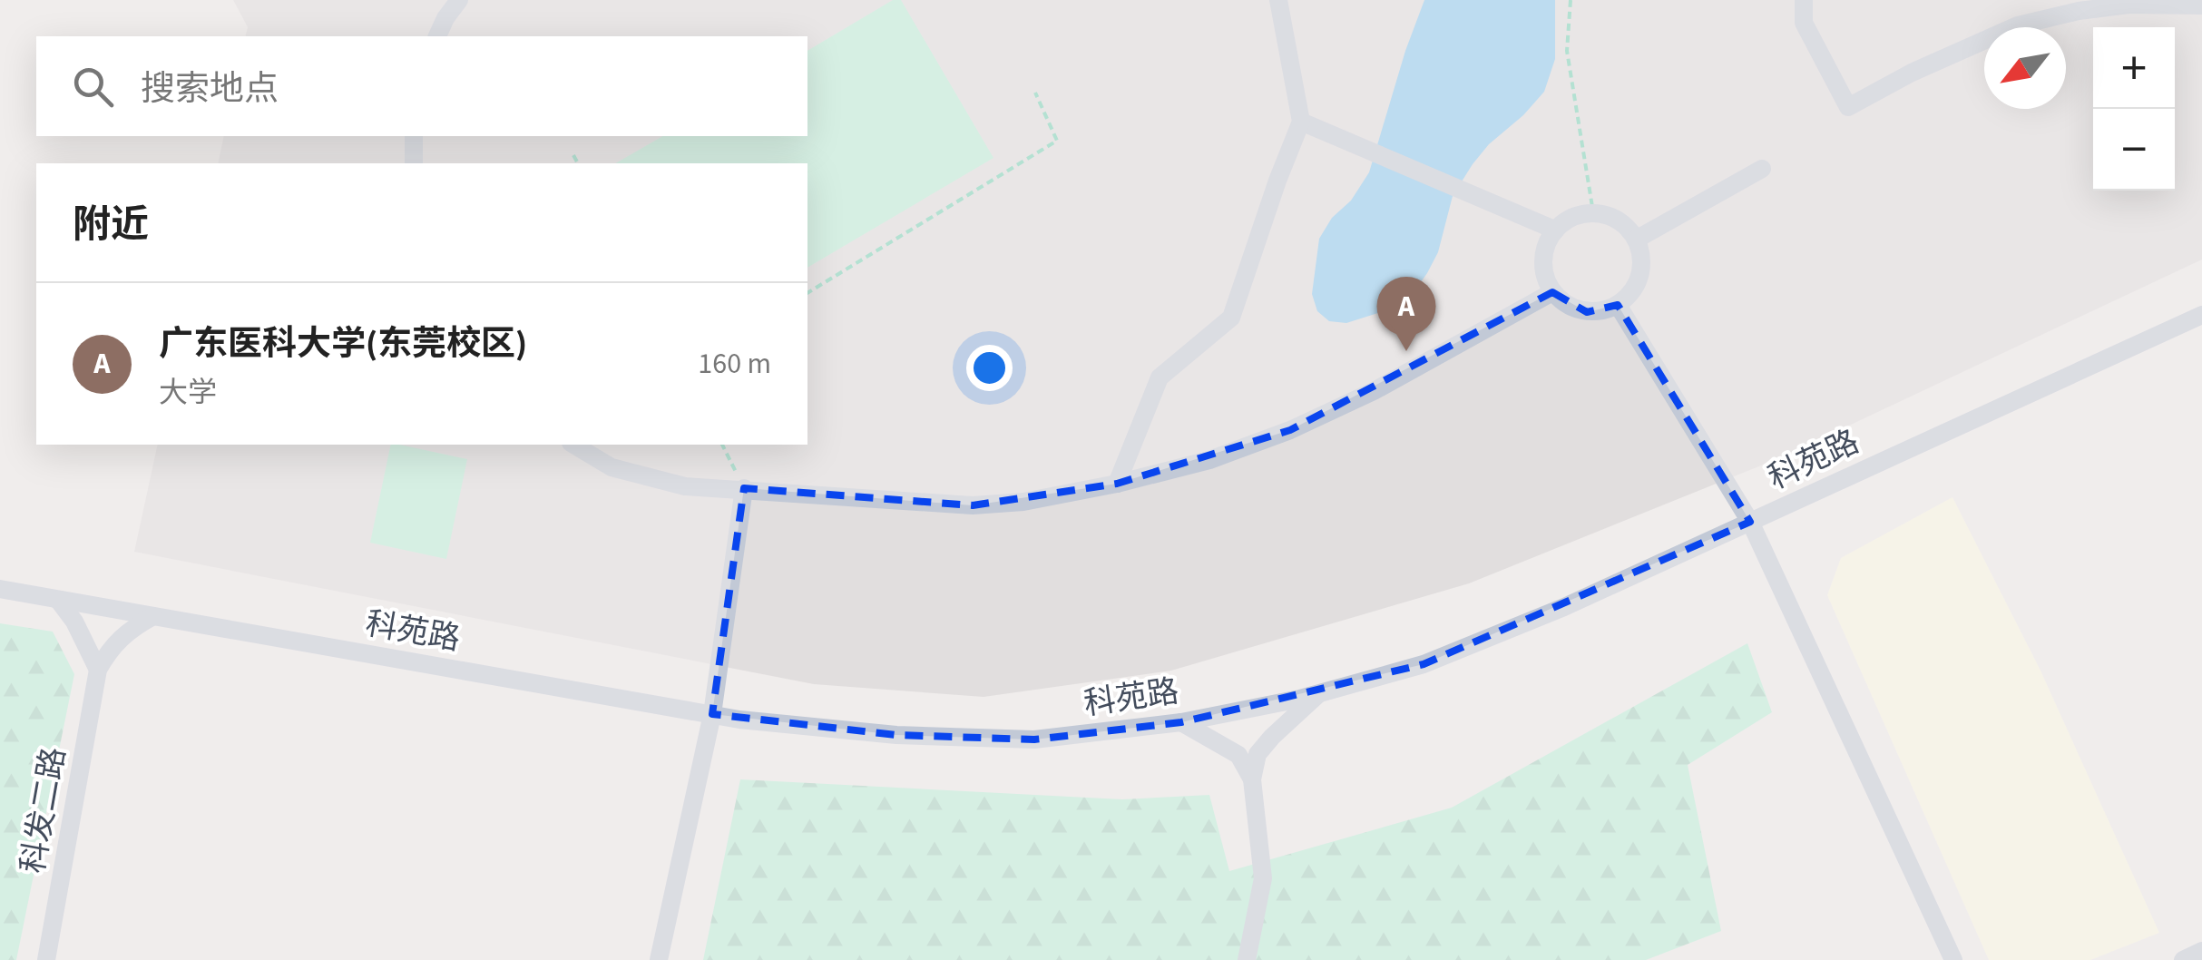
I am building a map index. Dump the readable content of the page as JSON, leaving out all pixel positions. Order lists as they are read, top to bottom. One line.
{"streets":{"street":["科苑路","科发二路"]},"north":"bottom left","page":{"map_buttons":["+","−"],"search":"搜索地点","heading":"附近","pins":"A","list":[{"mark":"A","name":"广东医科大学(东莞校区)","note":"大学","value":"160 m"}]}}
